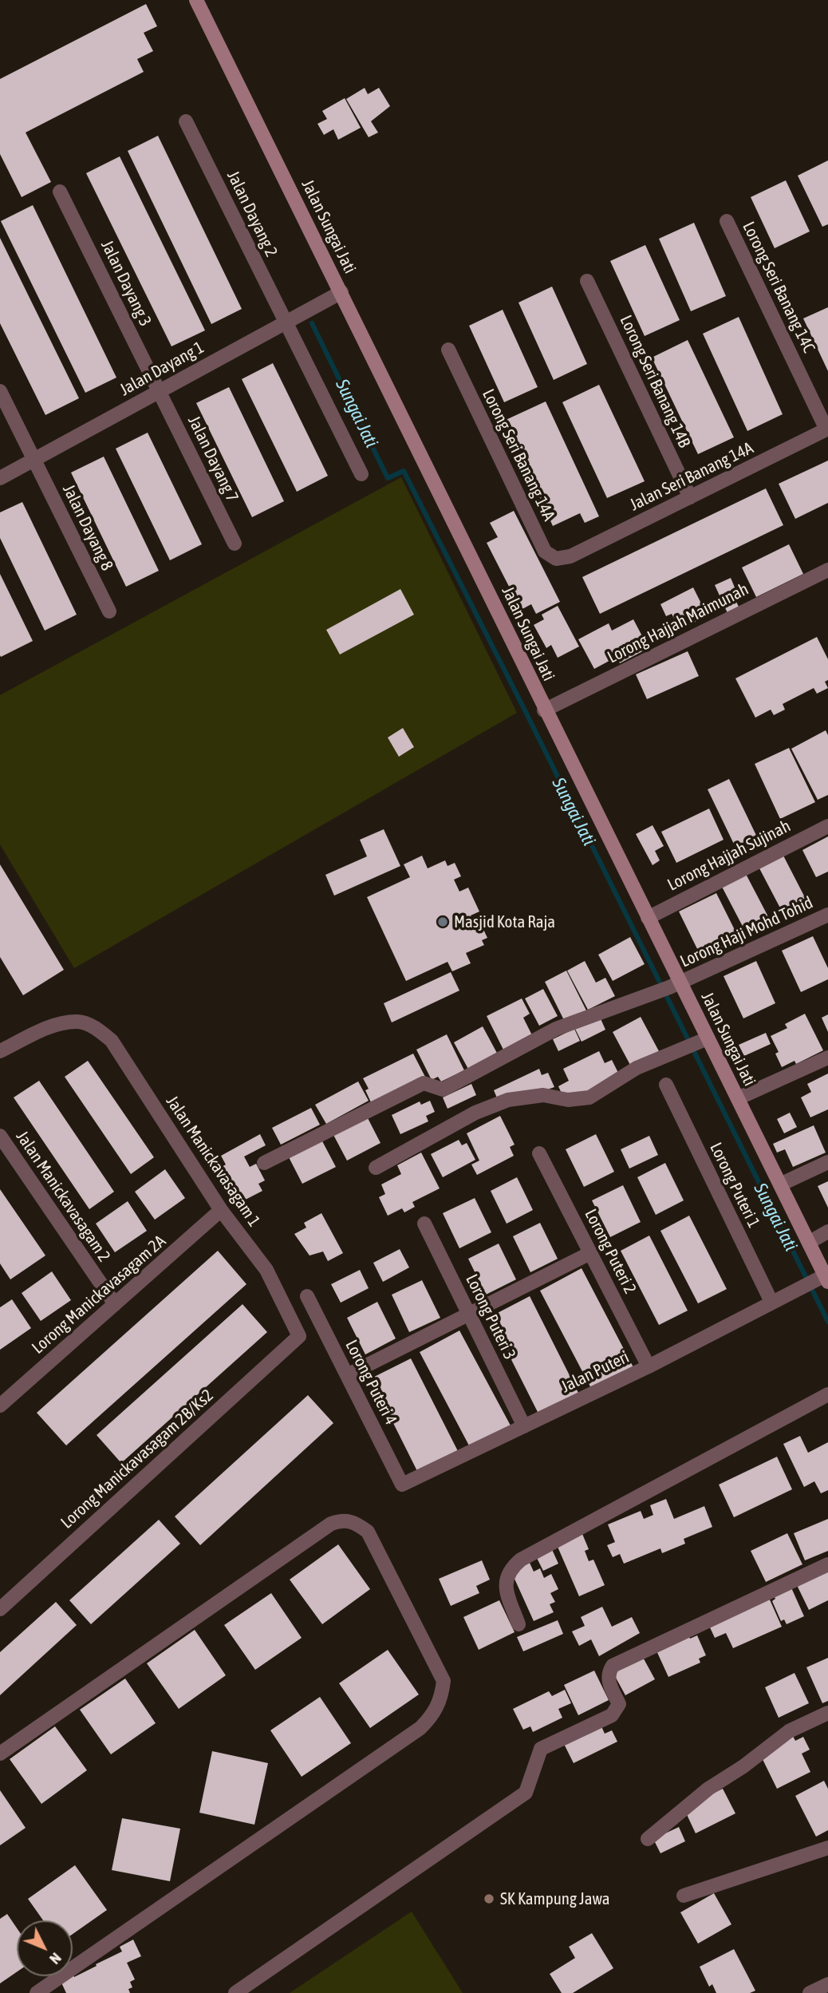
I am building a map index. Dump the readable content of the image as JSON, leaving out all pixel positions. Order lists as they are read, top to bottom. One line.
{"streets":{"main road":["Jalan Sungai Jati"],"street":["Jalan Dayang 2","Jalan Dayang 3","Lorong Seri Banang 14C","Jalan Dayang 1","Lorong Seri Banang 14B","Lorong Seri Banang 14A","Jalan Dayang 7","Jalan Seri Banang 14A","Jalan Dayang 8","Lorong Hajjah Maimunah","Lorong Hajjah Sujinah","Lorong Haji Mohd Tohid","Jalan Manickavasagam 1","Lorong Puteri 1","Jalan Manickavasagam 2","Lorong Puteri 2","Lorong Manickavasagam 2A","Lorong Puteri 3","Jalan Puteri","Lorong Puteri 4","Lorong Manickavasagam 2B/Ks2"]},"crossings":[["Jalan Dayang 2","Jalan Dayang 1"],["Jalan Sungai Jati","Jalan Dayang 1"],["Jalan Sungai Jati","Lorong Hajjah Maimunah"],["Jalan Sungai Jati","Lorong Hajjah Sujinah"],["Jalan Sungai Jati","Lorong Haji Mohd Tohid"],["Jalan Sungai Jati","Jalan Puteri"],["Jalan Dayang 3","Jalan Dayang 1"],["Jalan Dayang 3","Jalan Dayang 7"],["Lorong Seri Banang 14C","Jalan Seri Banang 14A"],["Jalan Dayang 1","Jalan Dayang 7"],["Jalan Dayang 1","Jalan Dayang 8"],["Lorong Seri Banang 14B","Jalan Seri Banang 14A"],["Lorong Seri Banang 14A","Jalan Seri Banang 14A"],["Jalan Manickavasagam 1","Lorong Manickavasagam 2A"],["Jalan Manickavasagam 1","Lorong Manickavasagam 2B/Ks2"],["Lorong Puteri 1","Jalan Puteri"],["Jalan Manickavasagam 2","Lorong Manickavasagam 2A"],["Lorong Puteri 2","Jalan Puteri"],["Lorong Puteri 3","Jalan Puteri"],["Jalan Puteri","Lorong Puteri 4"]],"water":["Sungai Jati"],"places":["Masjid Kota Raja","SK Kampung Jawa"],"north":"bottom right"}
